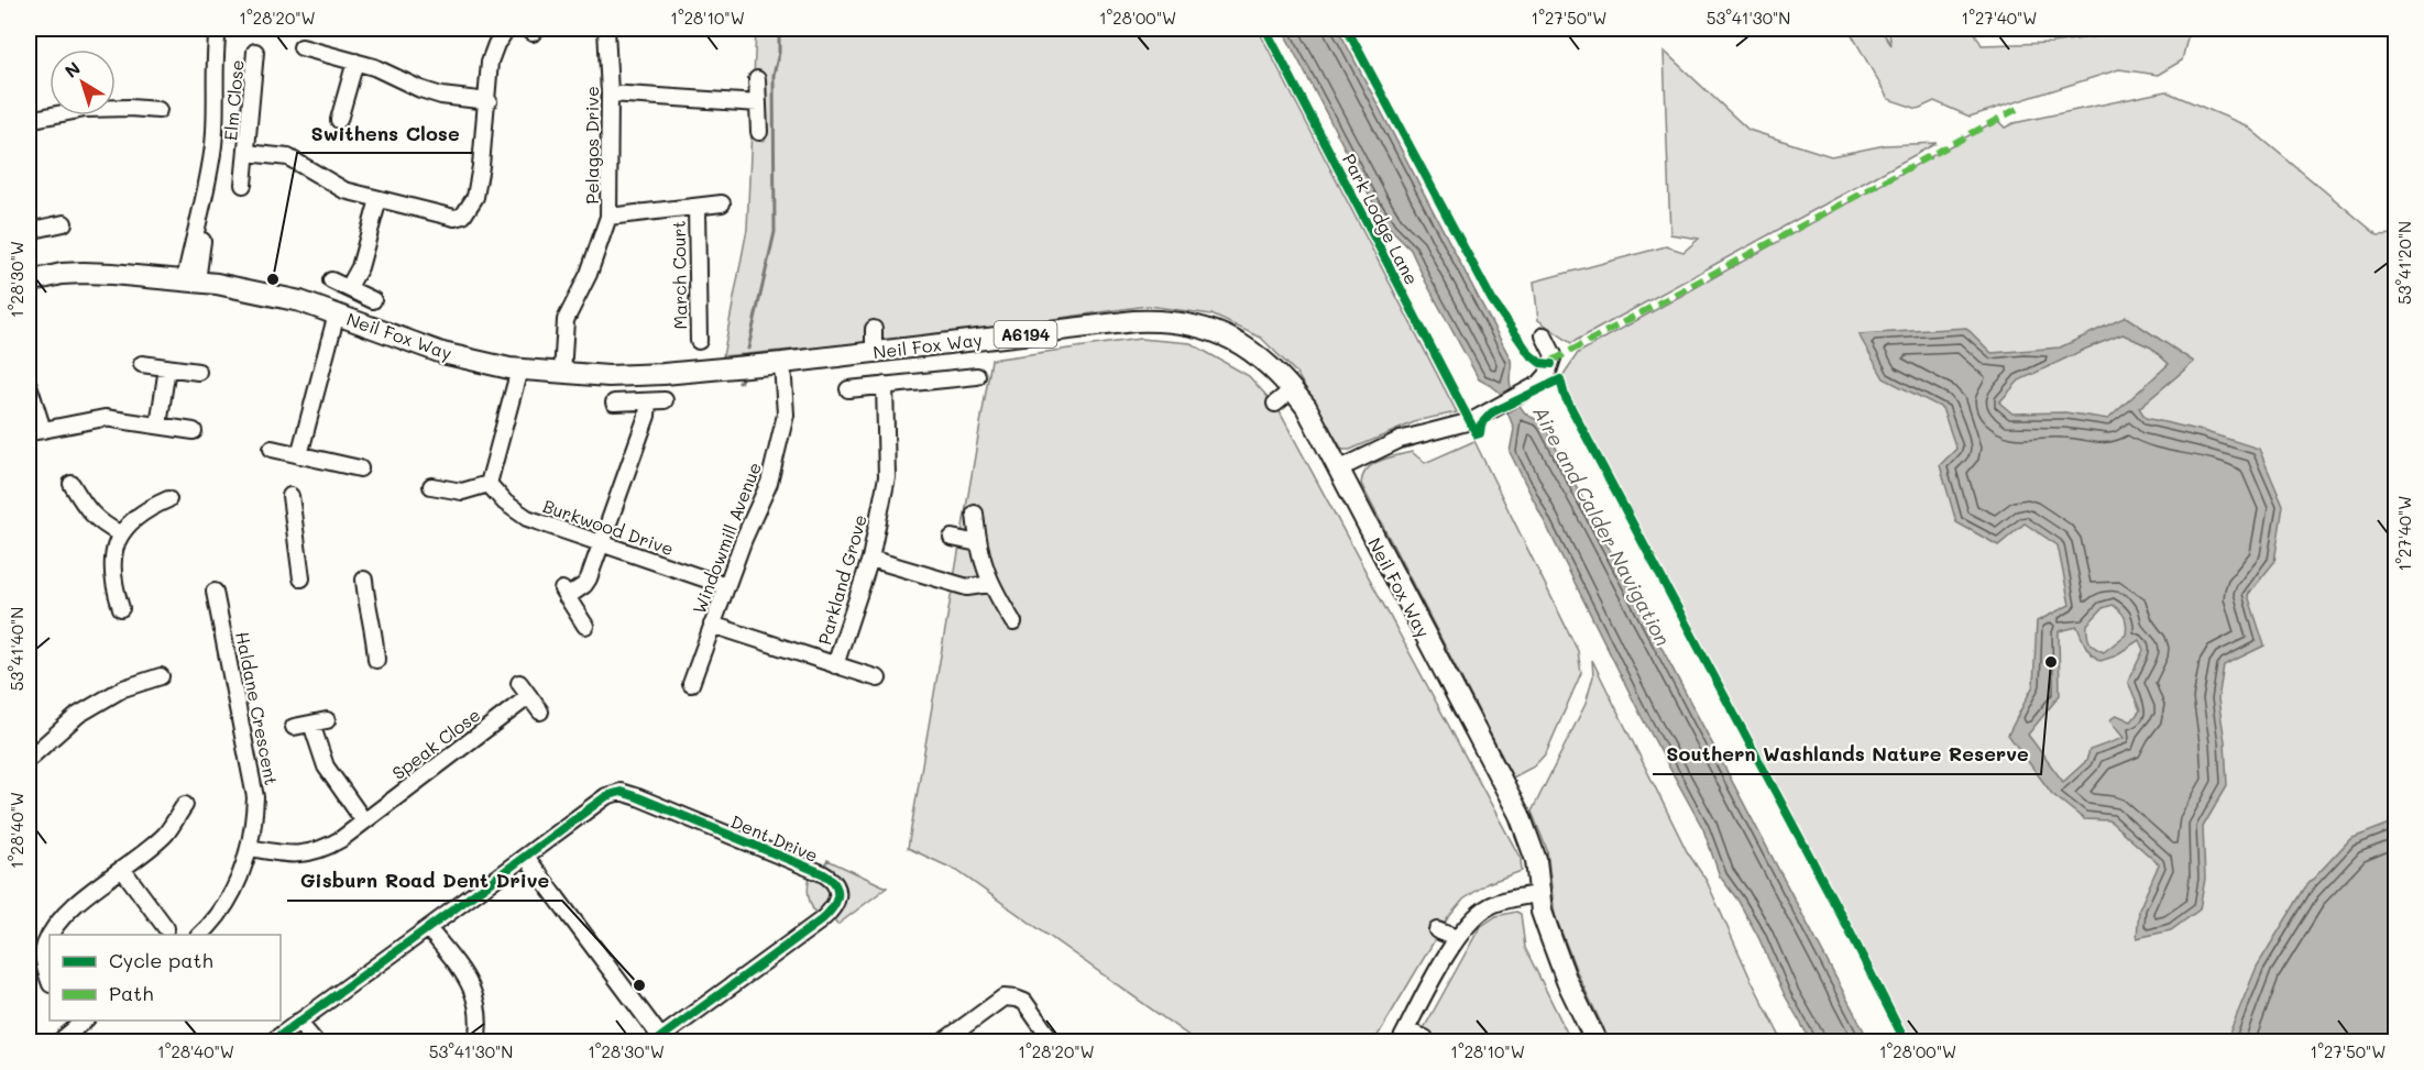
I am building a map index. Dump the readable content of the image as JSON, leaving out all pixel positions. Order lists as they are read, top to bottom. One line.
{"streets":{"main road":["A6194","Neil Fox Way"],"street":["Elm Close","Pelagos Drive","March Court","Burkwood Drive","Windowmill Avenue","Parkland Grove","Haldane Crescent","Speak Close","Dent Drive"],"cycle path":["Park Lodge Lane"]},"crossings":[["Pelagos Drive","March Court"],["Pelagos Drive","Neil Fox Way"],["Neil Fox Way","Windowmill Avenue"],["Burkwood Drive","Windowmill Avenue"],["Haldane Crescent","Speak Close"]],"water":["Aire and Calder Navigation"],"places":["Swithens Close","Southern Washlands Nature Reserve","Gisburn Road Dent Drive"],"legend":["Cycle path","Path"],"north":"top left","coordinates":["1°28'20\"W","1°28'10\"W","1°28'00\"W","1°27'50\"W","53°41'30\"N","1°27'40\"W","53°41'20\"N","1°28'30\"W","53°41'40\"N","1°28'40\"W"]}
